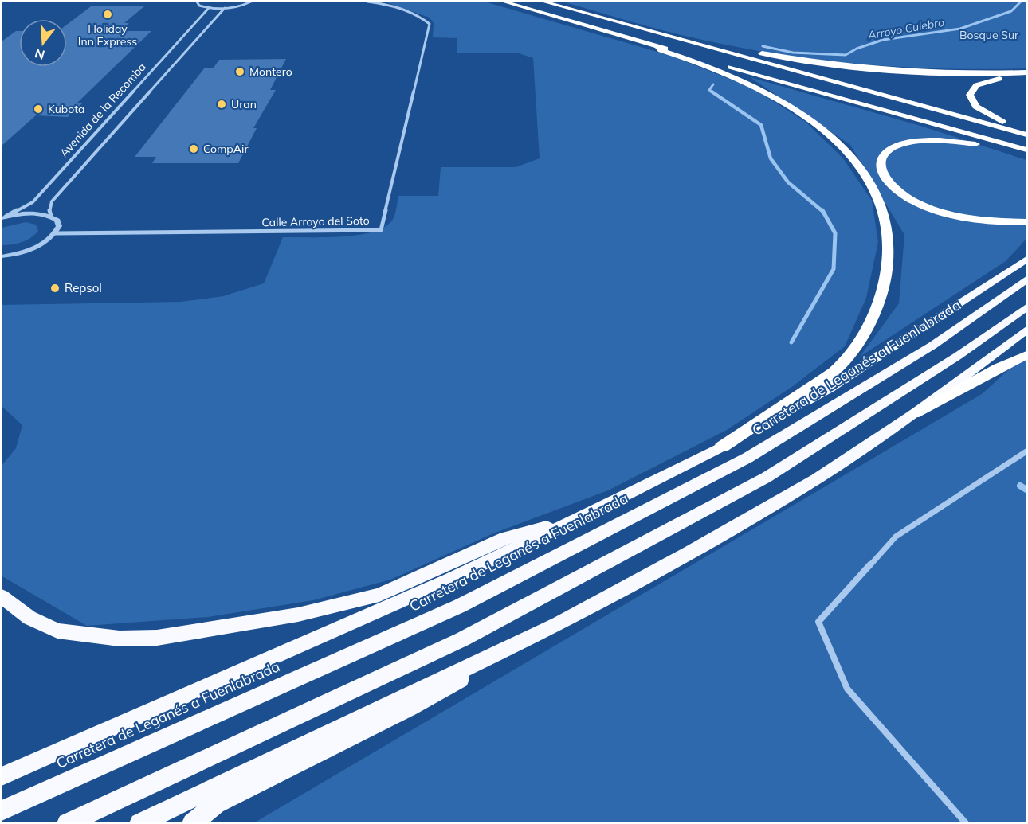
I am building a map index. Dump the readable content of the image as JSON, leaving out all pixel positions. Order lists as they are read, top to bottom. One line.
{"streets":{"highway":["Carretera de Leganés a Fuenlabrada"],"street":["Avenida de la Recomba","Calle Arroyo del Soto"]},"water":["Arroyo Culebro"],"parks":["Bosque Sur"],"places":["Holiday Inn Express","Montero","Uran","Kubota","CompAir","Repsol"],"north":"bottom"}
